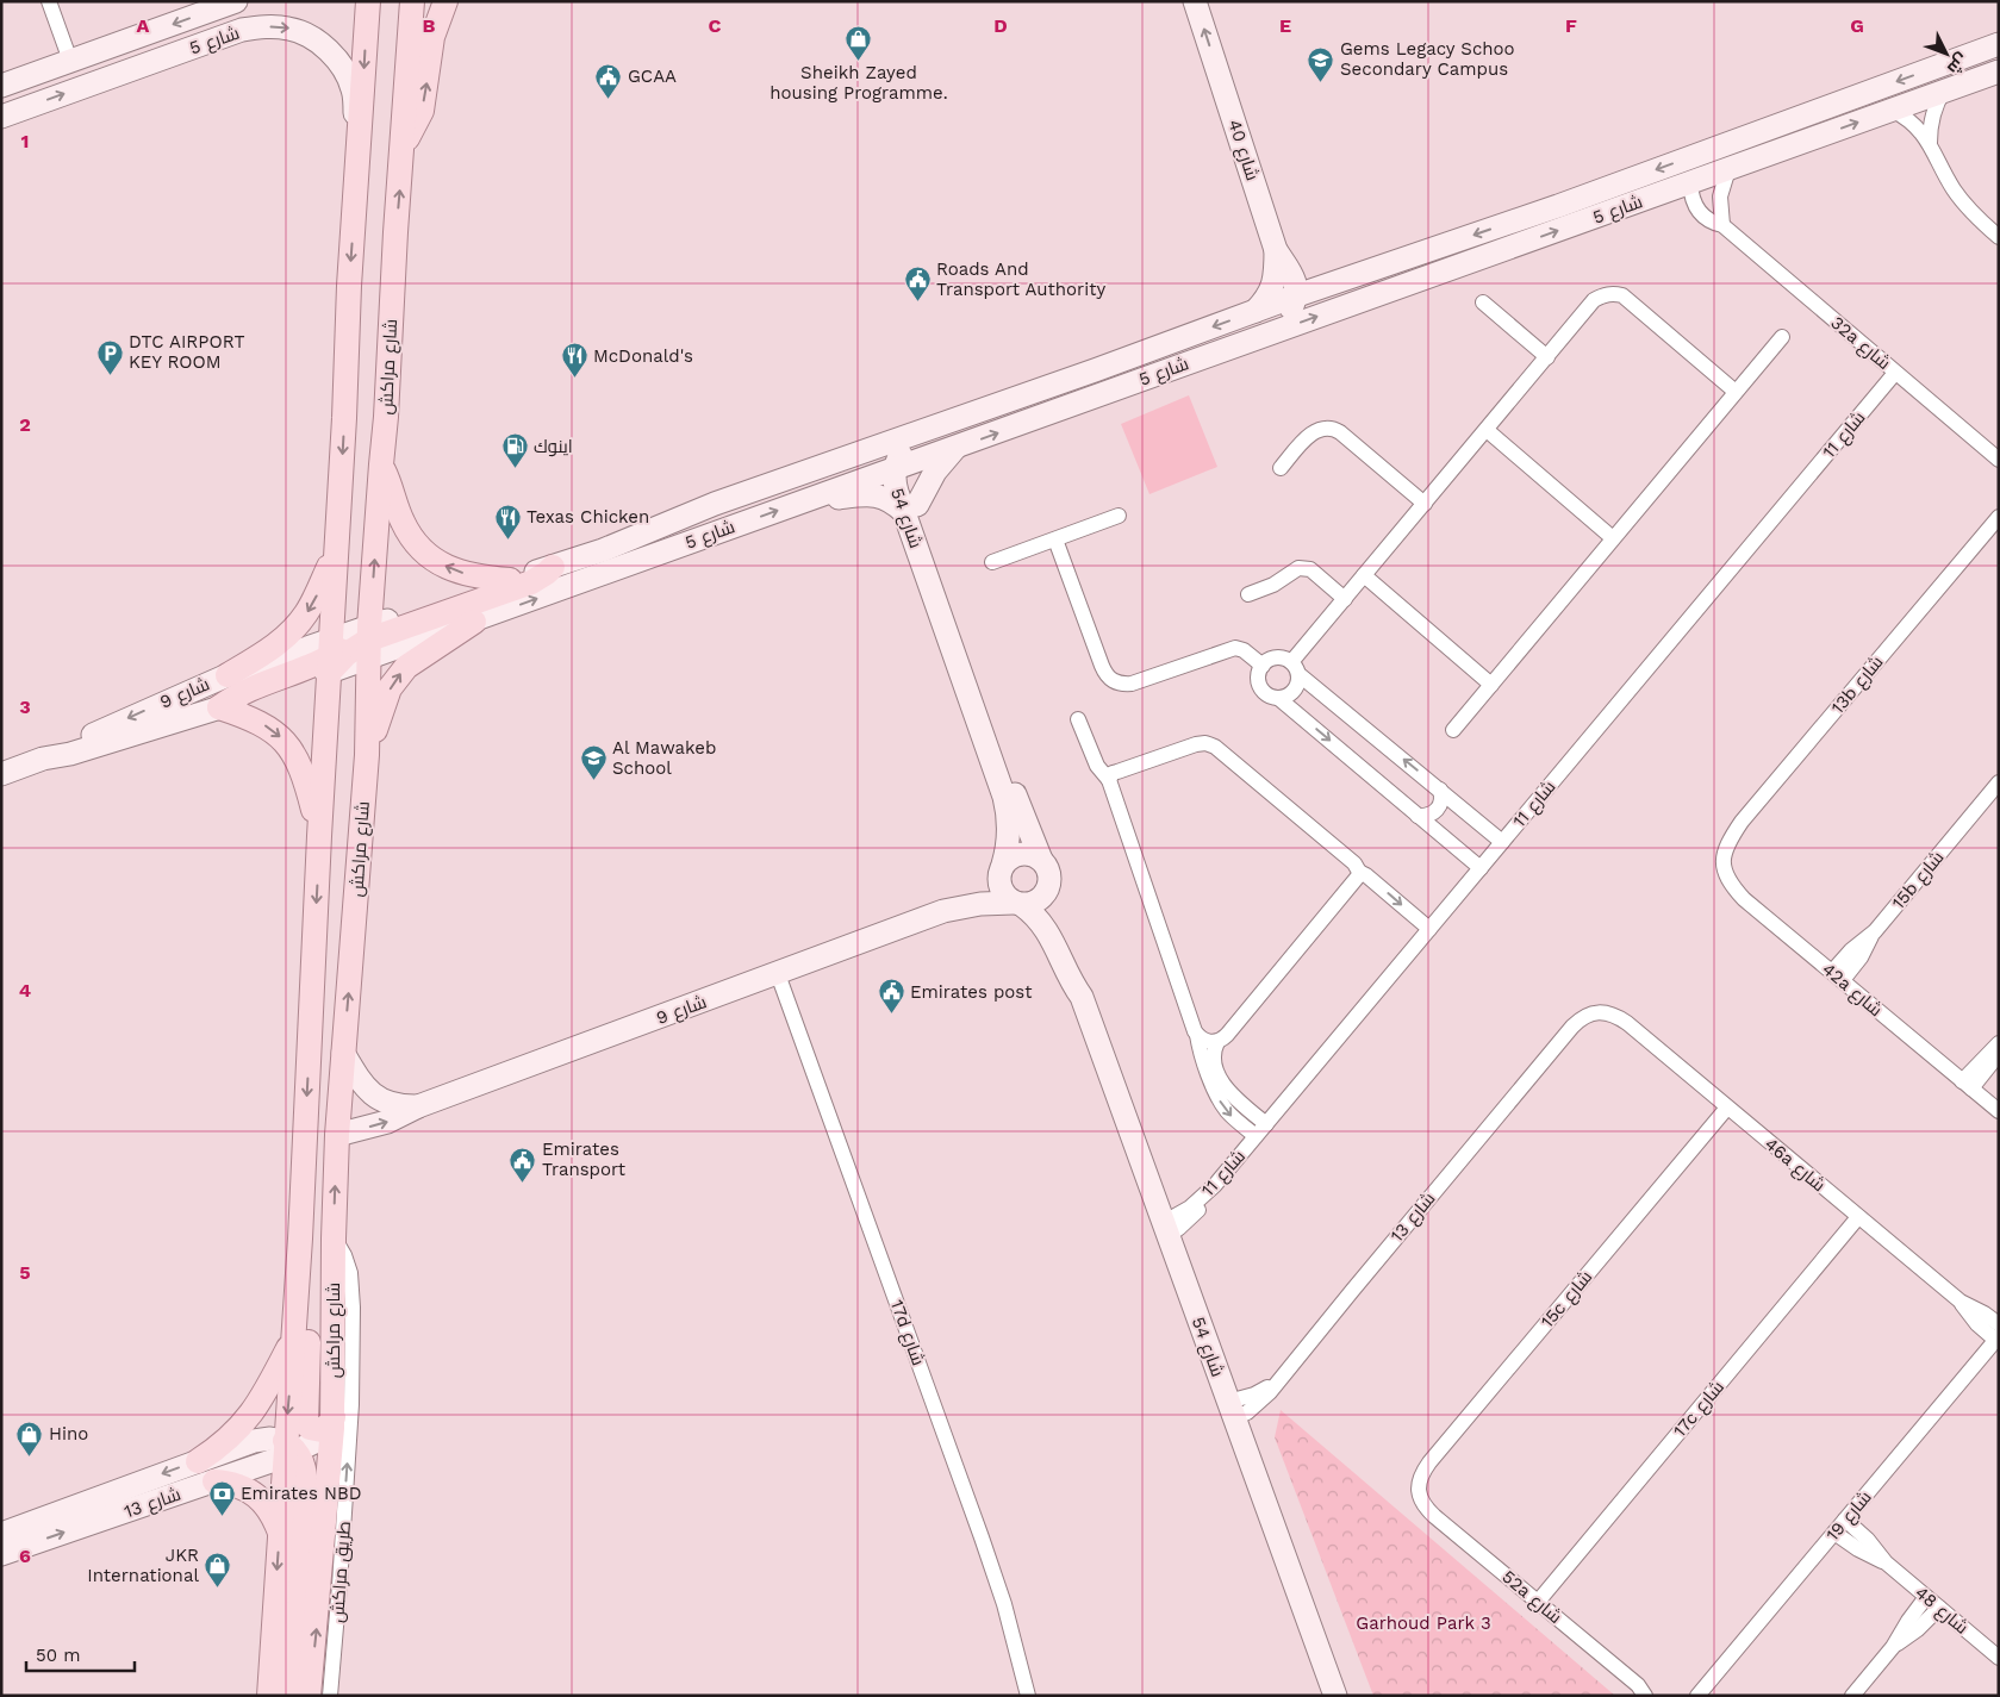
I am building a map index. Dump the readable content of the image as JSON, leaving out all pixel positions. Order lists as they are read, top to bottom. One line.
{"streets":{"main road":["شارع مراكش"],"street":["شارع 5","شارع 40","32a شارع","شارع 11","شارع 54","13b شارع","شارع 9","15b شارع","42a شارع","46a شارع","شارع 13","15c شارع","17d شارع","17c شارع","شارع 19","طريق مراكش","52a شارع","شارع 48"]},"crossings":[["شارع 5","شارع 40"],["شارع 5","32a شارع"],["شارع 5","شارع مراكش"],["شارع 5","شارع 54"],["شارع 5","شارع 9"],["32a شارع","شارع 11"],["شارع مراكش","شارع 9"],["شارع مراكش","شارع 13"],["شارع مراكش","طريق مراكش"],["شارع 11","شارع 54"],["شارع 54","شارع 9"],["شارع 54","شارع 13"],["13b شارع","42a شارع"],["شارع 9","17d شارع"],["15b شارع","42a شارع"],["46a شارع","شارع 13"],["46a شارع","15c شارع"],["46a شارع","17c شارع"],["15c شارع","52a شارع"],["17c شارع","52a شارع"],["شارع 19","شارع 48"]],"one_way":["شارع 40","طريق مراكش"],"parks":["Garhoud Park 3"],"places":{"shop":["Sheikh Zayed housing Programme.","Hino","JKR International"],"school or university":["Gems Legacy Schoo Secondary Campus","Al Mawakeb School"],"public building":["GCAA","Roads And Transport Authority","Emirates post","Emirates Transport"],"parking":["DTC AIRPORT KEY ROOM"],"restaurant":["McDonald's","Texas Chicken"],"fuel station":["اينوك"],"bank":["Emirates NBD"]},"scale_bar":"50 m","north":"bottom right","grid":{"columns":["A","B","C","D","E","F","G"],"rows":["1","2","3","4","5","6"]}}
